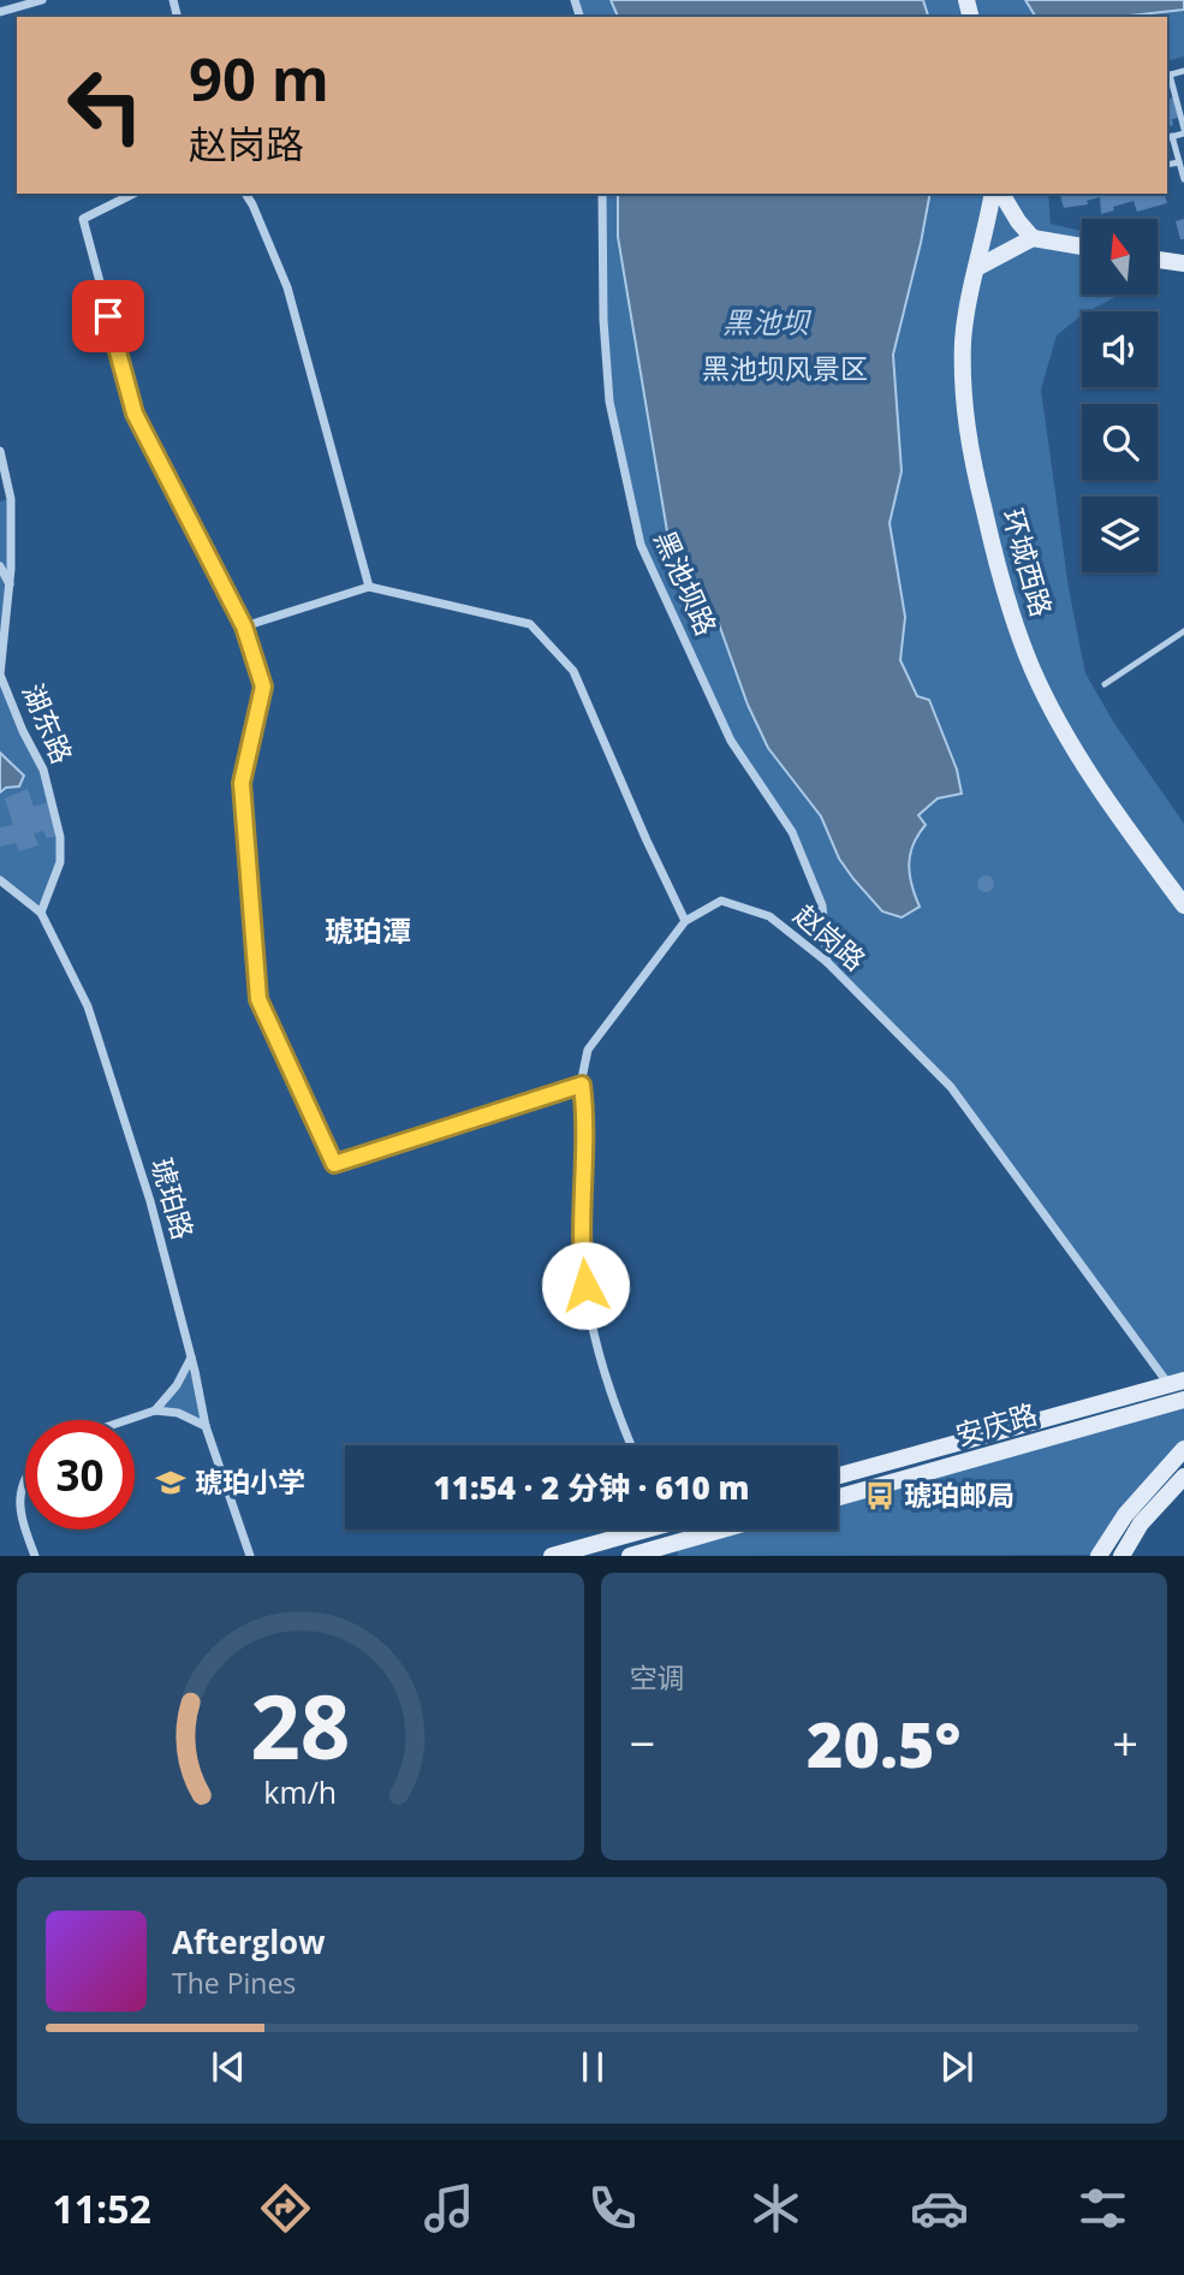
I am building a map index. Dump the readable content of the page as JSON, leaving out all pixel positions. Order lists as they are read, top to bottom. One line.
{"streets":{"street":["环城西路","黑池坝路","湖东路","赵岗路","琥珀路","安庆路"]},"crossings":[["黑池坝路","赵岗路"],["湖东路","琥珀路"],["赵岗路","安庆路"]],"districts":["琥珀潭"],"water":["黑池坝"],"parks":["黑池坝风景区"],"places":{"school or university":["琥珀小学"],"bus stop":["琥珀邮局"]},"north":"top","page":{"turn":["90 m","赵岗路"],"limit":"30","trip":"11:54 · 2 分钟 · 610 m","tile":"空调","heat":["−","20.5°","+"],"song":["Afterglow","The Pines"],"tabs":"11:52","gauge":["28","km/h"]}}
